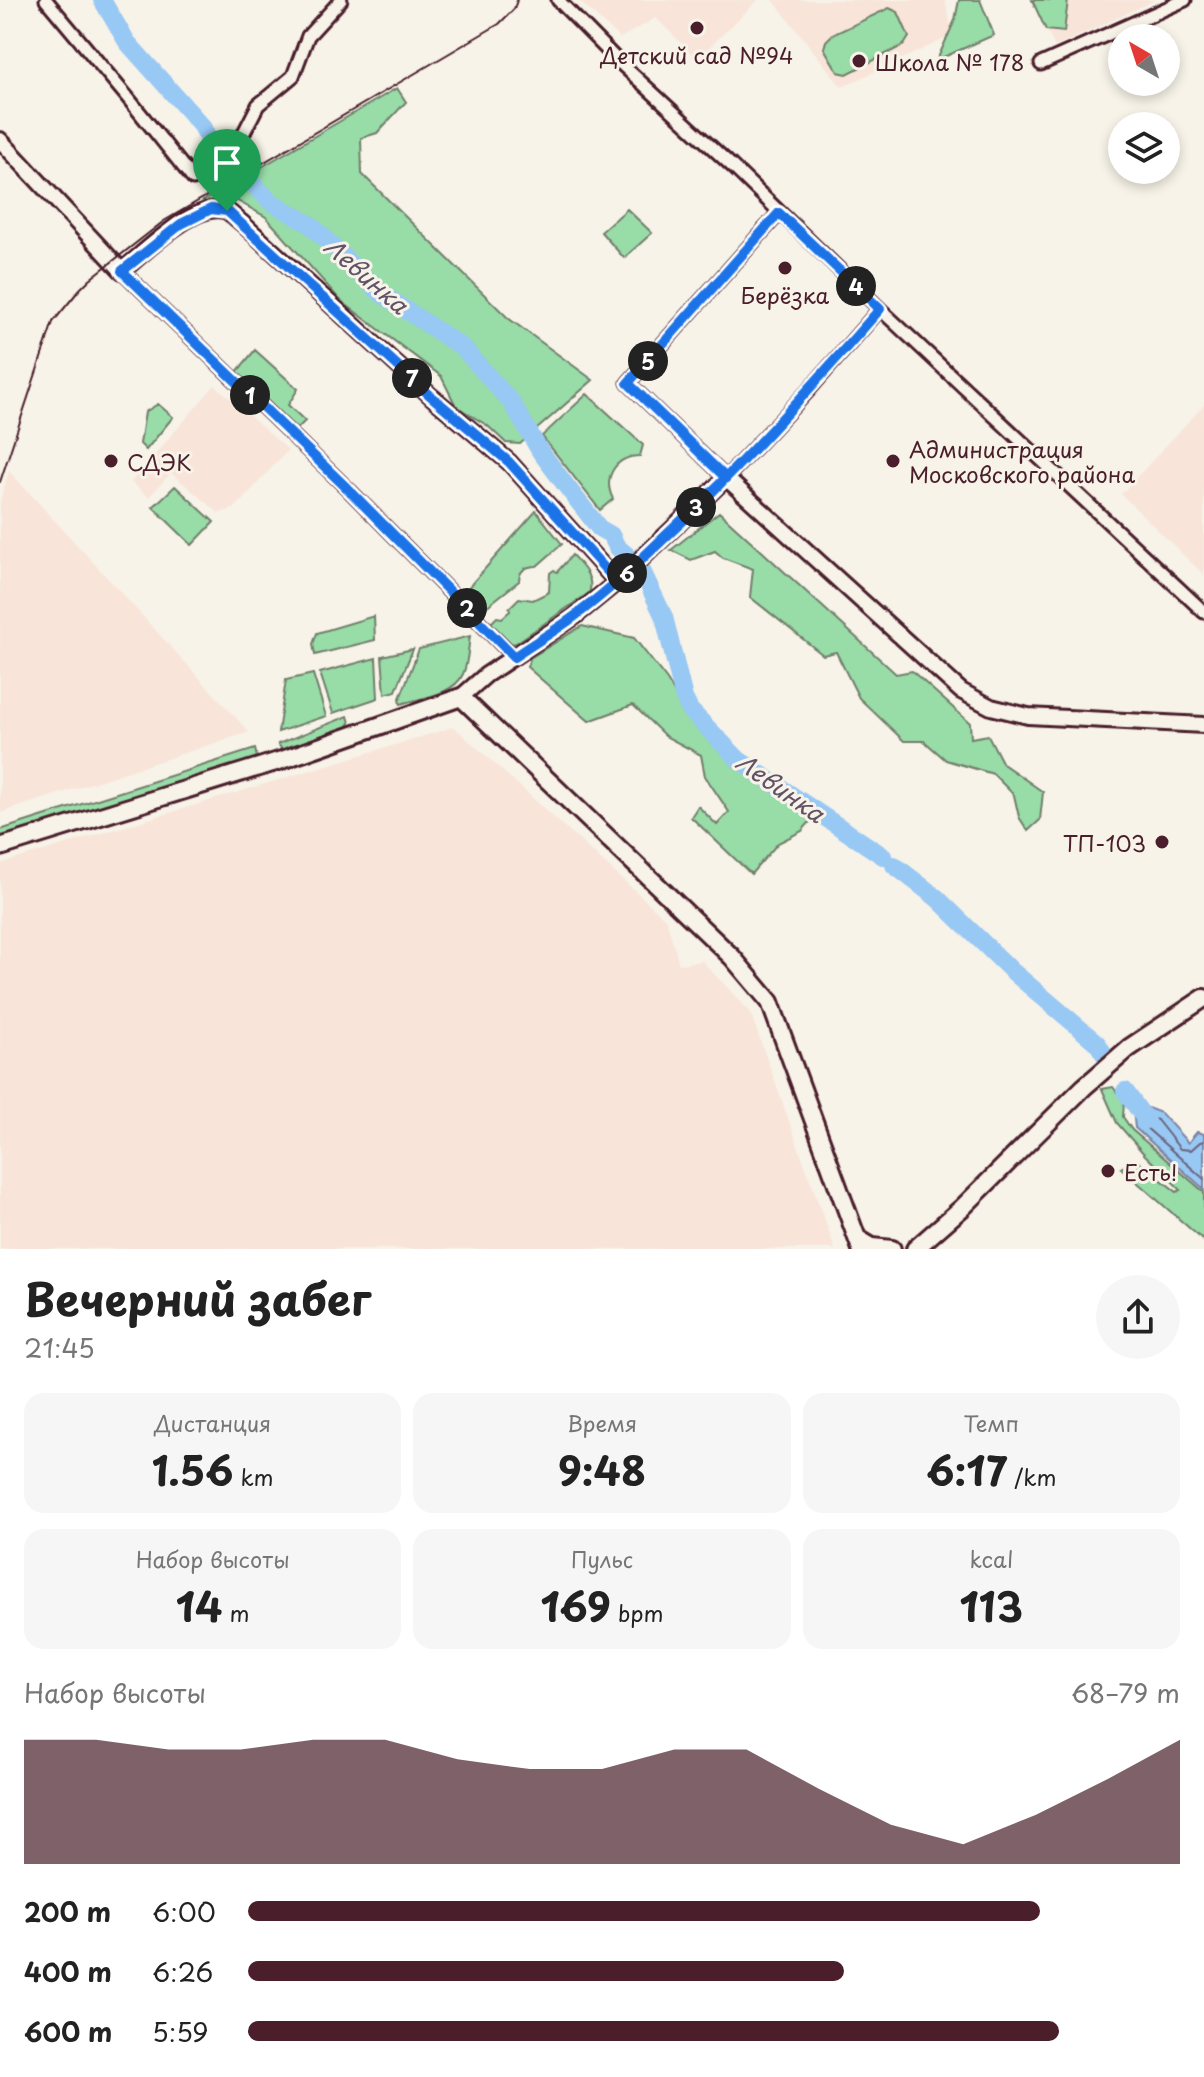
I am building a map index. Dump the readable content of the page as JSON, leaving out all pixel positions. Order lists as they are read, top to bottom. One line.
{"water":["Левинка"],"places":["Детский сад №94","Школа № 178","Берёзка","СДЭК","Администрация Московского района","ТП-103","Есть!"],"north":"top left","page":{"pins":["4","5","7","1","3","6","2"],"heading":["Вечерний забег","21:45"],"stats":[["Дистанция","1.56 km"],["Время","9:48"],["Темп","6:17 /km"],["Набор высоты","14 m"],["Пульс","169 bpm"],["kcal","113"]],"chart":["Набор высоты","68–79 m"],"list":[{"name":"200 m","note":"6:00"},{"name":"400 m","note":"6:26"},{"name":"600 m","note":"5:59"}]}}
